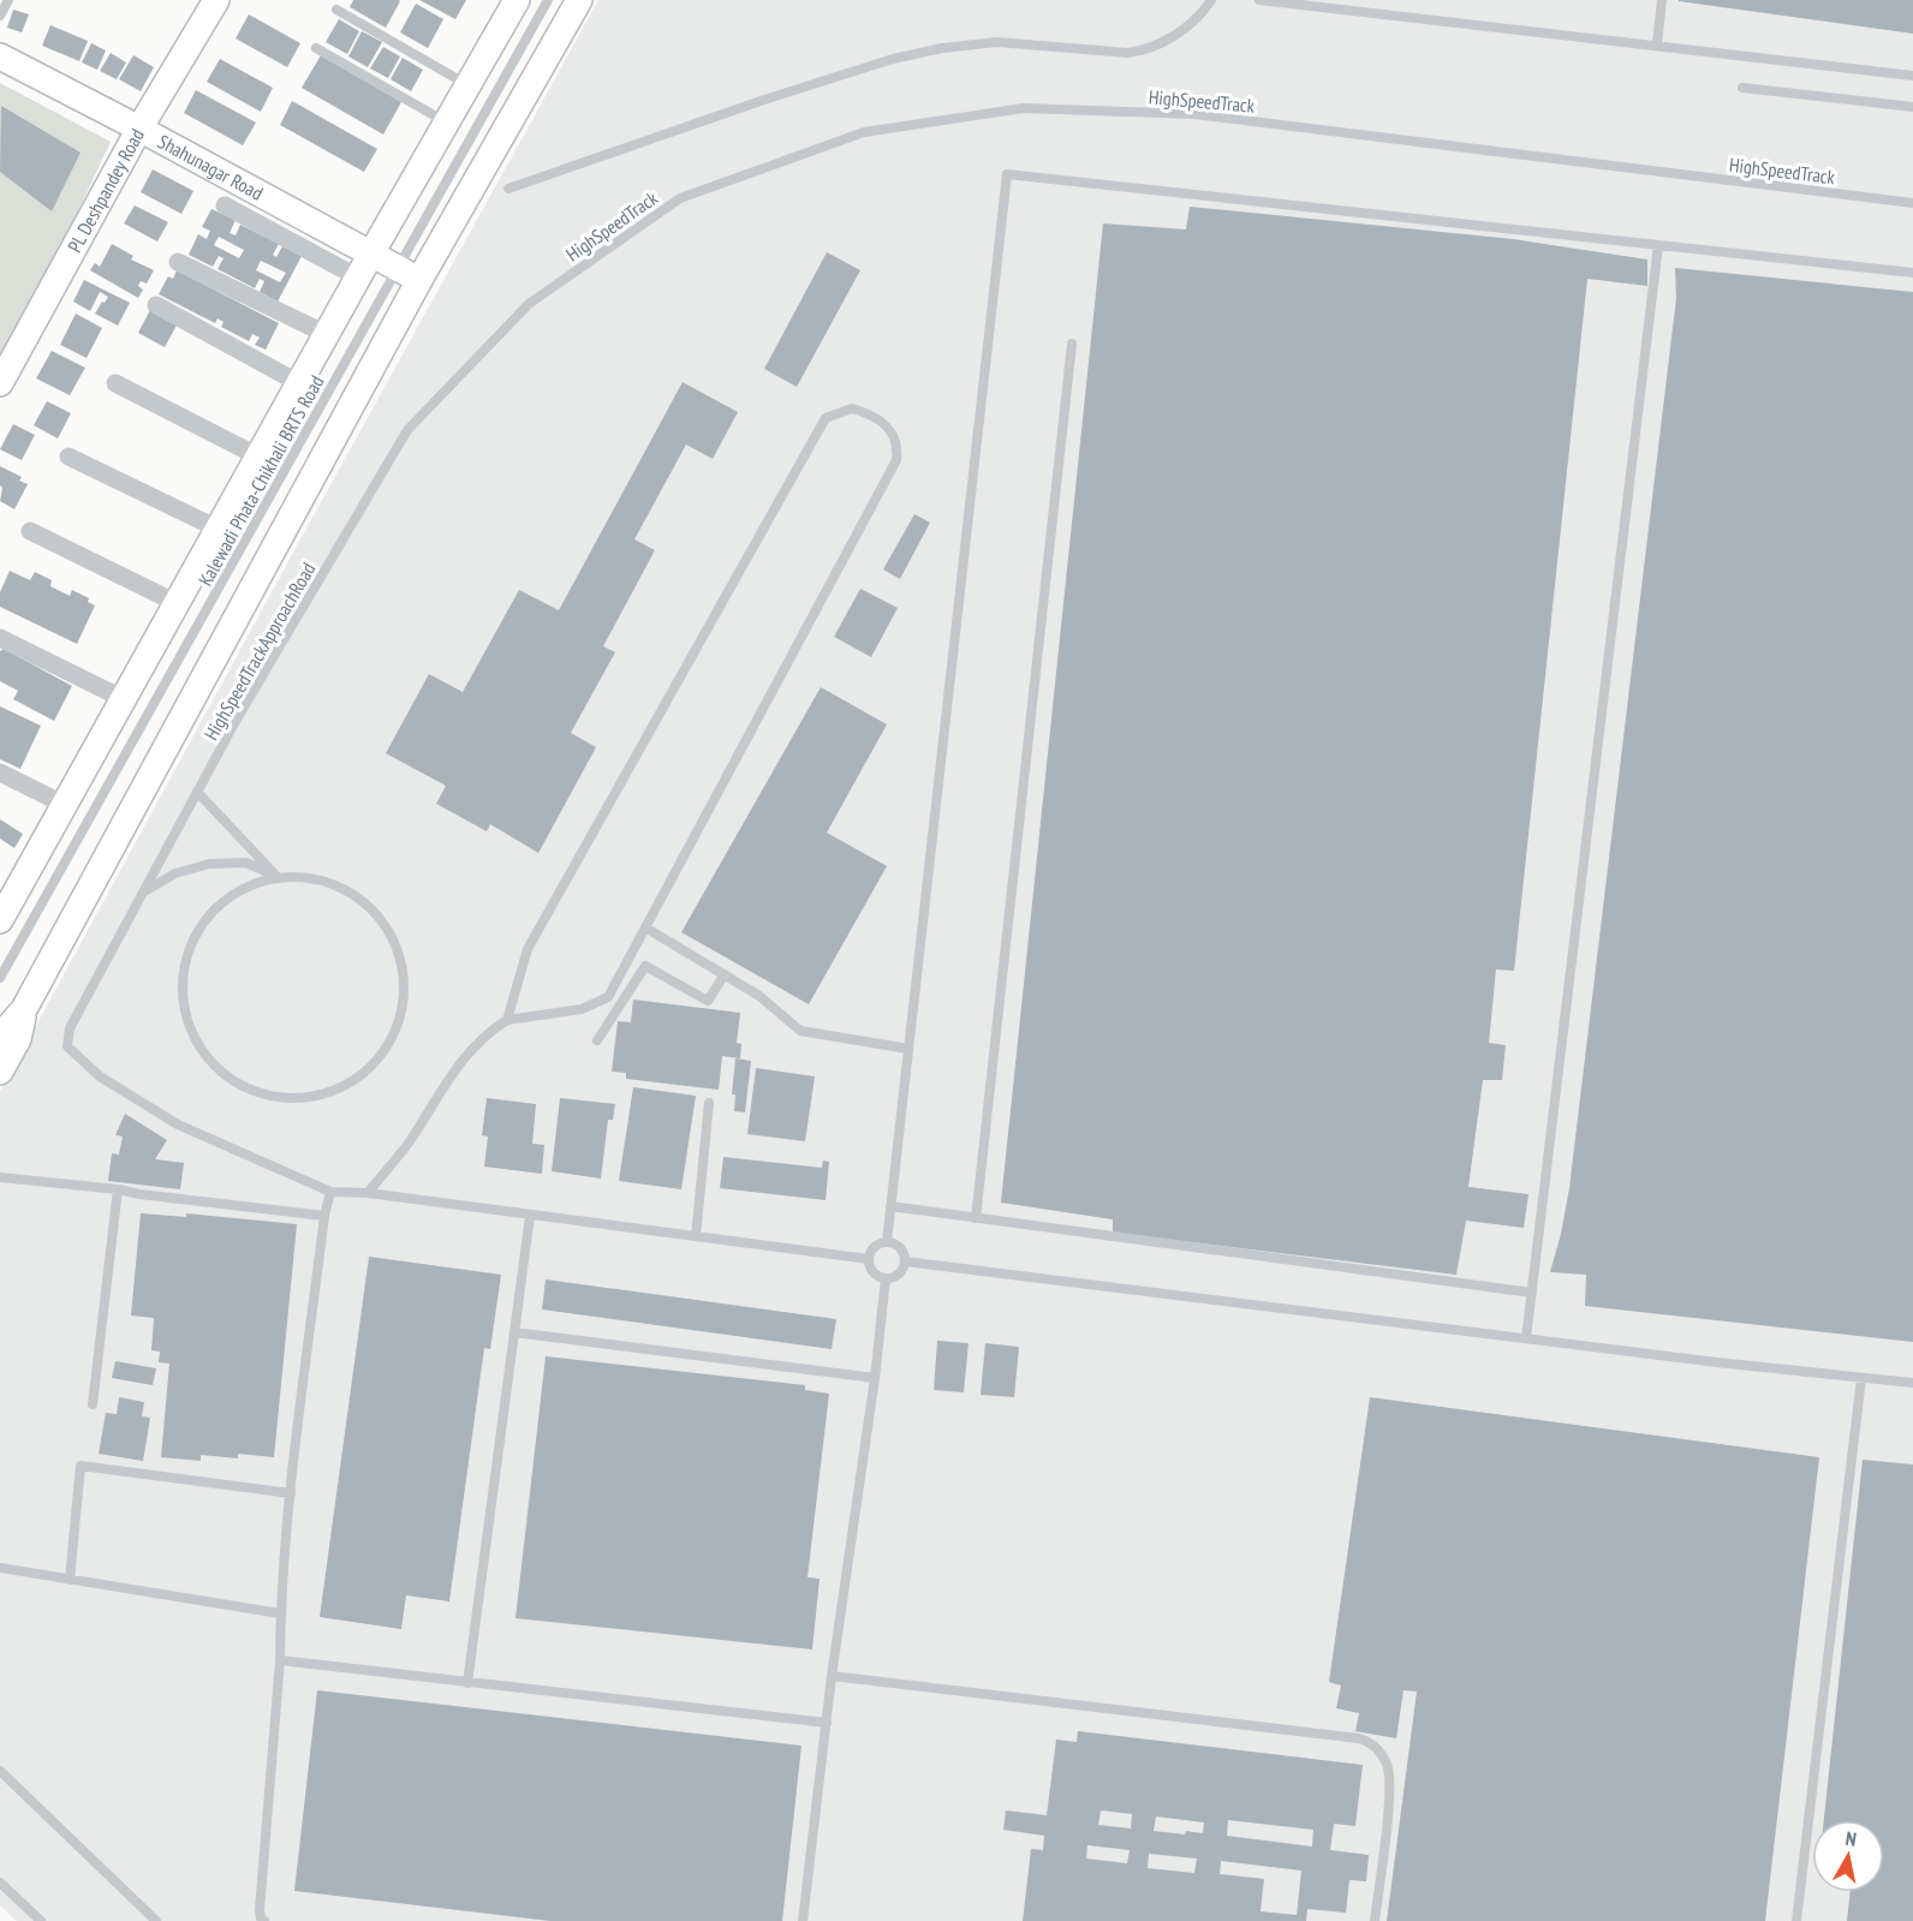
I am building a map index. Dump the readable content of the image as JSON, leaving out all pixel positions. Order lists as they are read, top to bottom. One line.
{"streets":{"main road":["Shahunagar Road","PL Deshpandey Road"],"lane":["HighSpeedTrack","Kalewadi Phata-Chikhali BRTS Road","HighSpeedTrackApproachRoad"]},"crossings":[["HighSpeedTrack","HighSpeedTrackApproachRoad"],["Shahunagar Road","PL Deshpandey Road"],["Shahunagar Road","Kalewadi Phata-Chikhali BRTS Road"]],"north":"top"}
